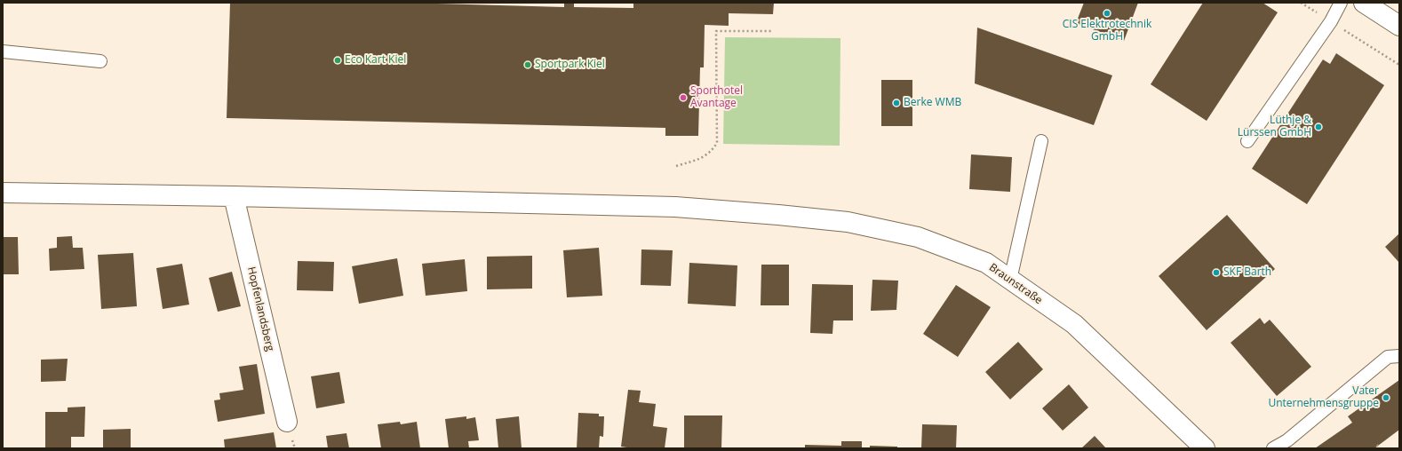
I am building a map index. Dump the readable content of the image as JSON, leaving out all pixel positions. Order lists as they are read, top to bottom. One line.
{"streets":{"street":["Braunstraße","Hopfenlandsberg"]},"crossings":[["Braunstraße","Hopfenlandsberg"]],"places":["CIS Elektrotechnik GmbH","Eco Kart Kiel","Sportpark Kiel","Sporthotel Avantage","Berke WMB","Lüthje & Lürssen GmbH","SKF Barth","Vater Unternehmensgruppe"]}
